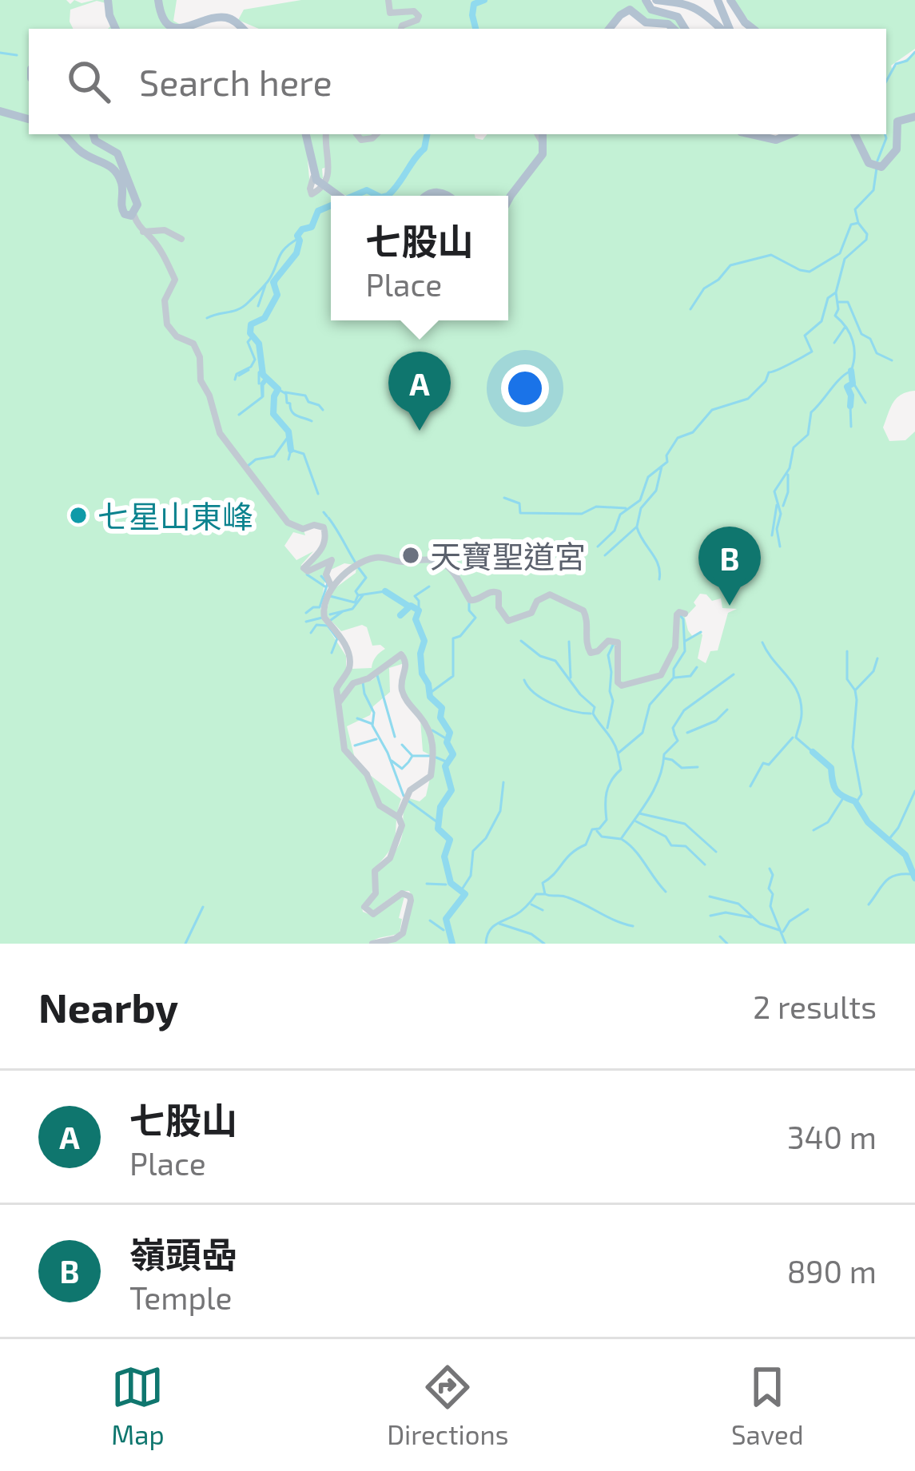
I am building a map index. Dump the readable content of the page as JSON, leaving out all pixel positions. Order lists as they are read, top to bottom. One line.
{"places":["七星山東峰","天寶聖道宮"],"page":{"search":"Search here","popup":["七股山","Place"],"pins":["A","B"],"heading":["Nearby","2 results"],"list":[{"mark":"A","name":"七股山","note":"Place","value":"340 m"},{"mark":"B","name":"嶺頭喦","note":"Temple","value":"890 m"}],"nav":["Map","Directions","Saved"]}}
